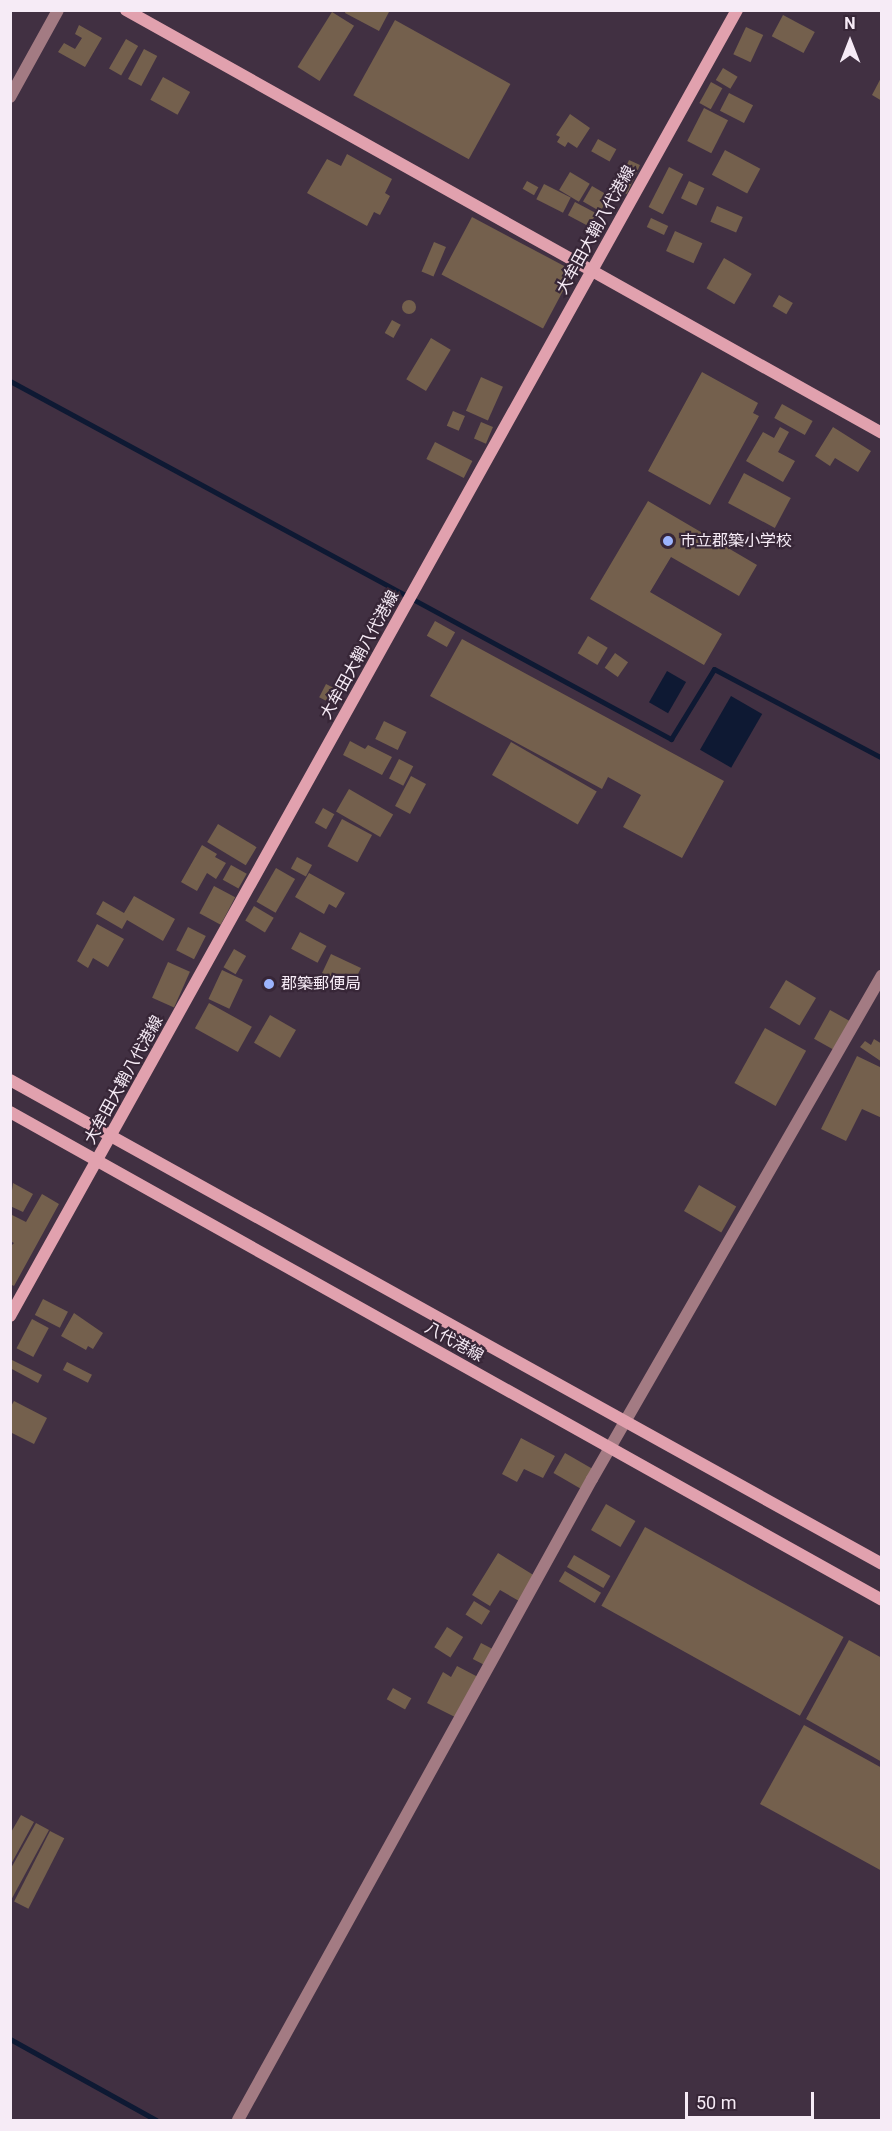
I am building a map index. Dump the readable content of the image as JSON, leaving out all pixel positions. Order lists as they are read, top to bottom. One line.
{"streets":{"main road":["大牟田大鞘八代港線","八代港線"]},"crossings":[["大牟田大鞘八代港線","八代港線"]],"places":["市立郡築小学校","郡築郵便局"],"scale_bar":"50 m","north":"top"}
